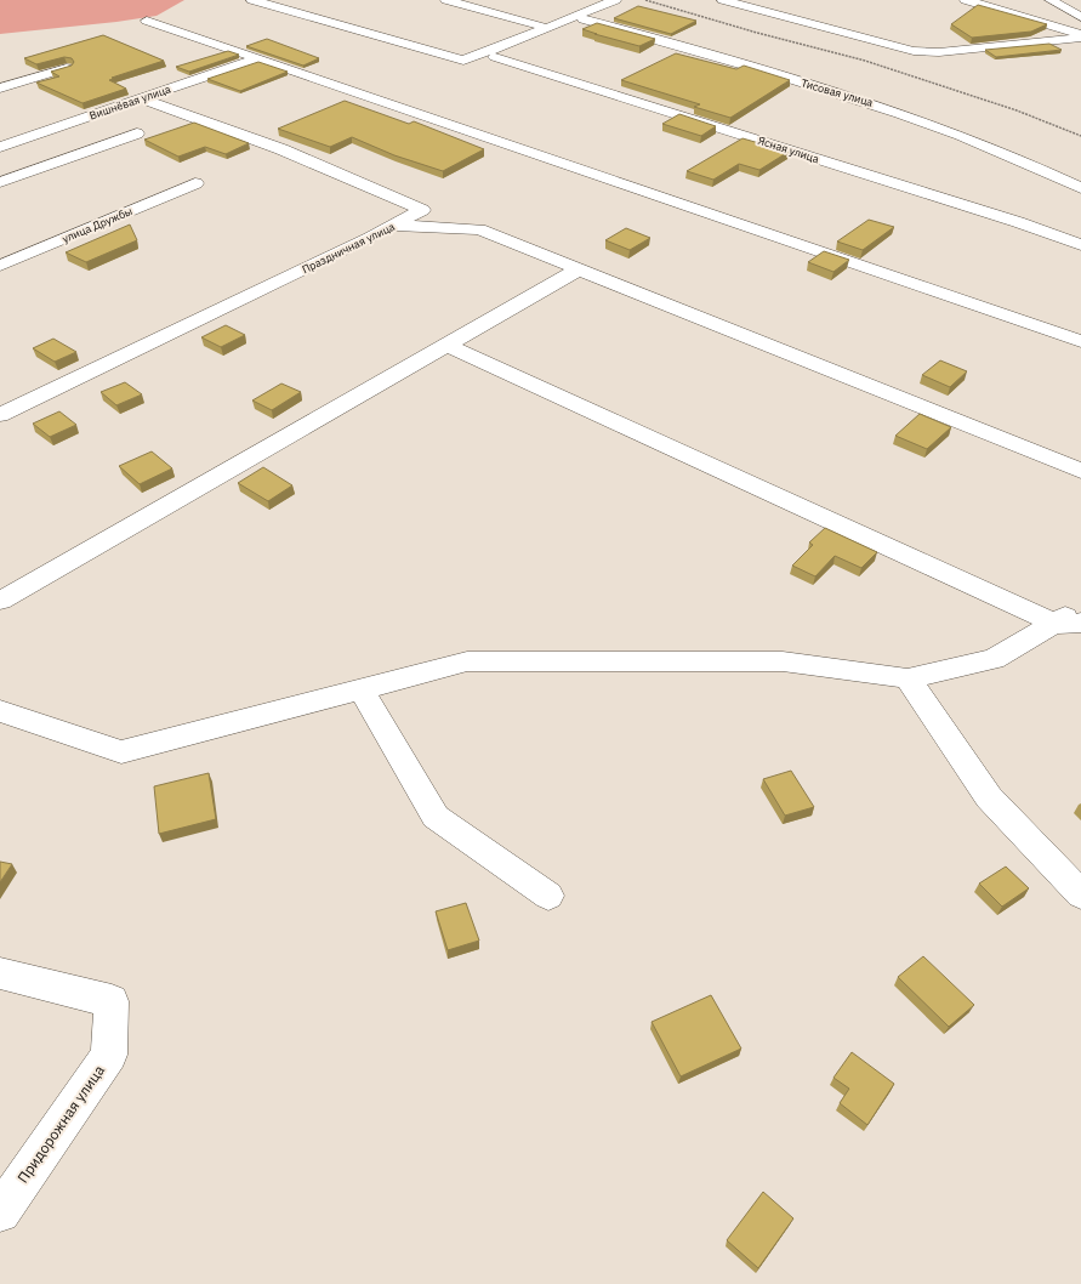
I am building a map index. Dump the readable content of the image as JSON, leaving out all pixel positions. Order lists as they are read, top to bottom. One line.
{"streets":{"street":["Тисовая улица","Вишнёвая улица","Ясная улица","улица Дружбы","Праздничная улица","Придорожная улица"]},"crossings":[["Вишнёвая улица","Праздничная улица"]]}
